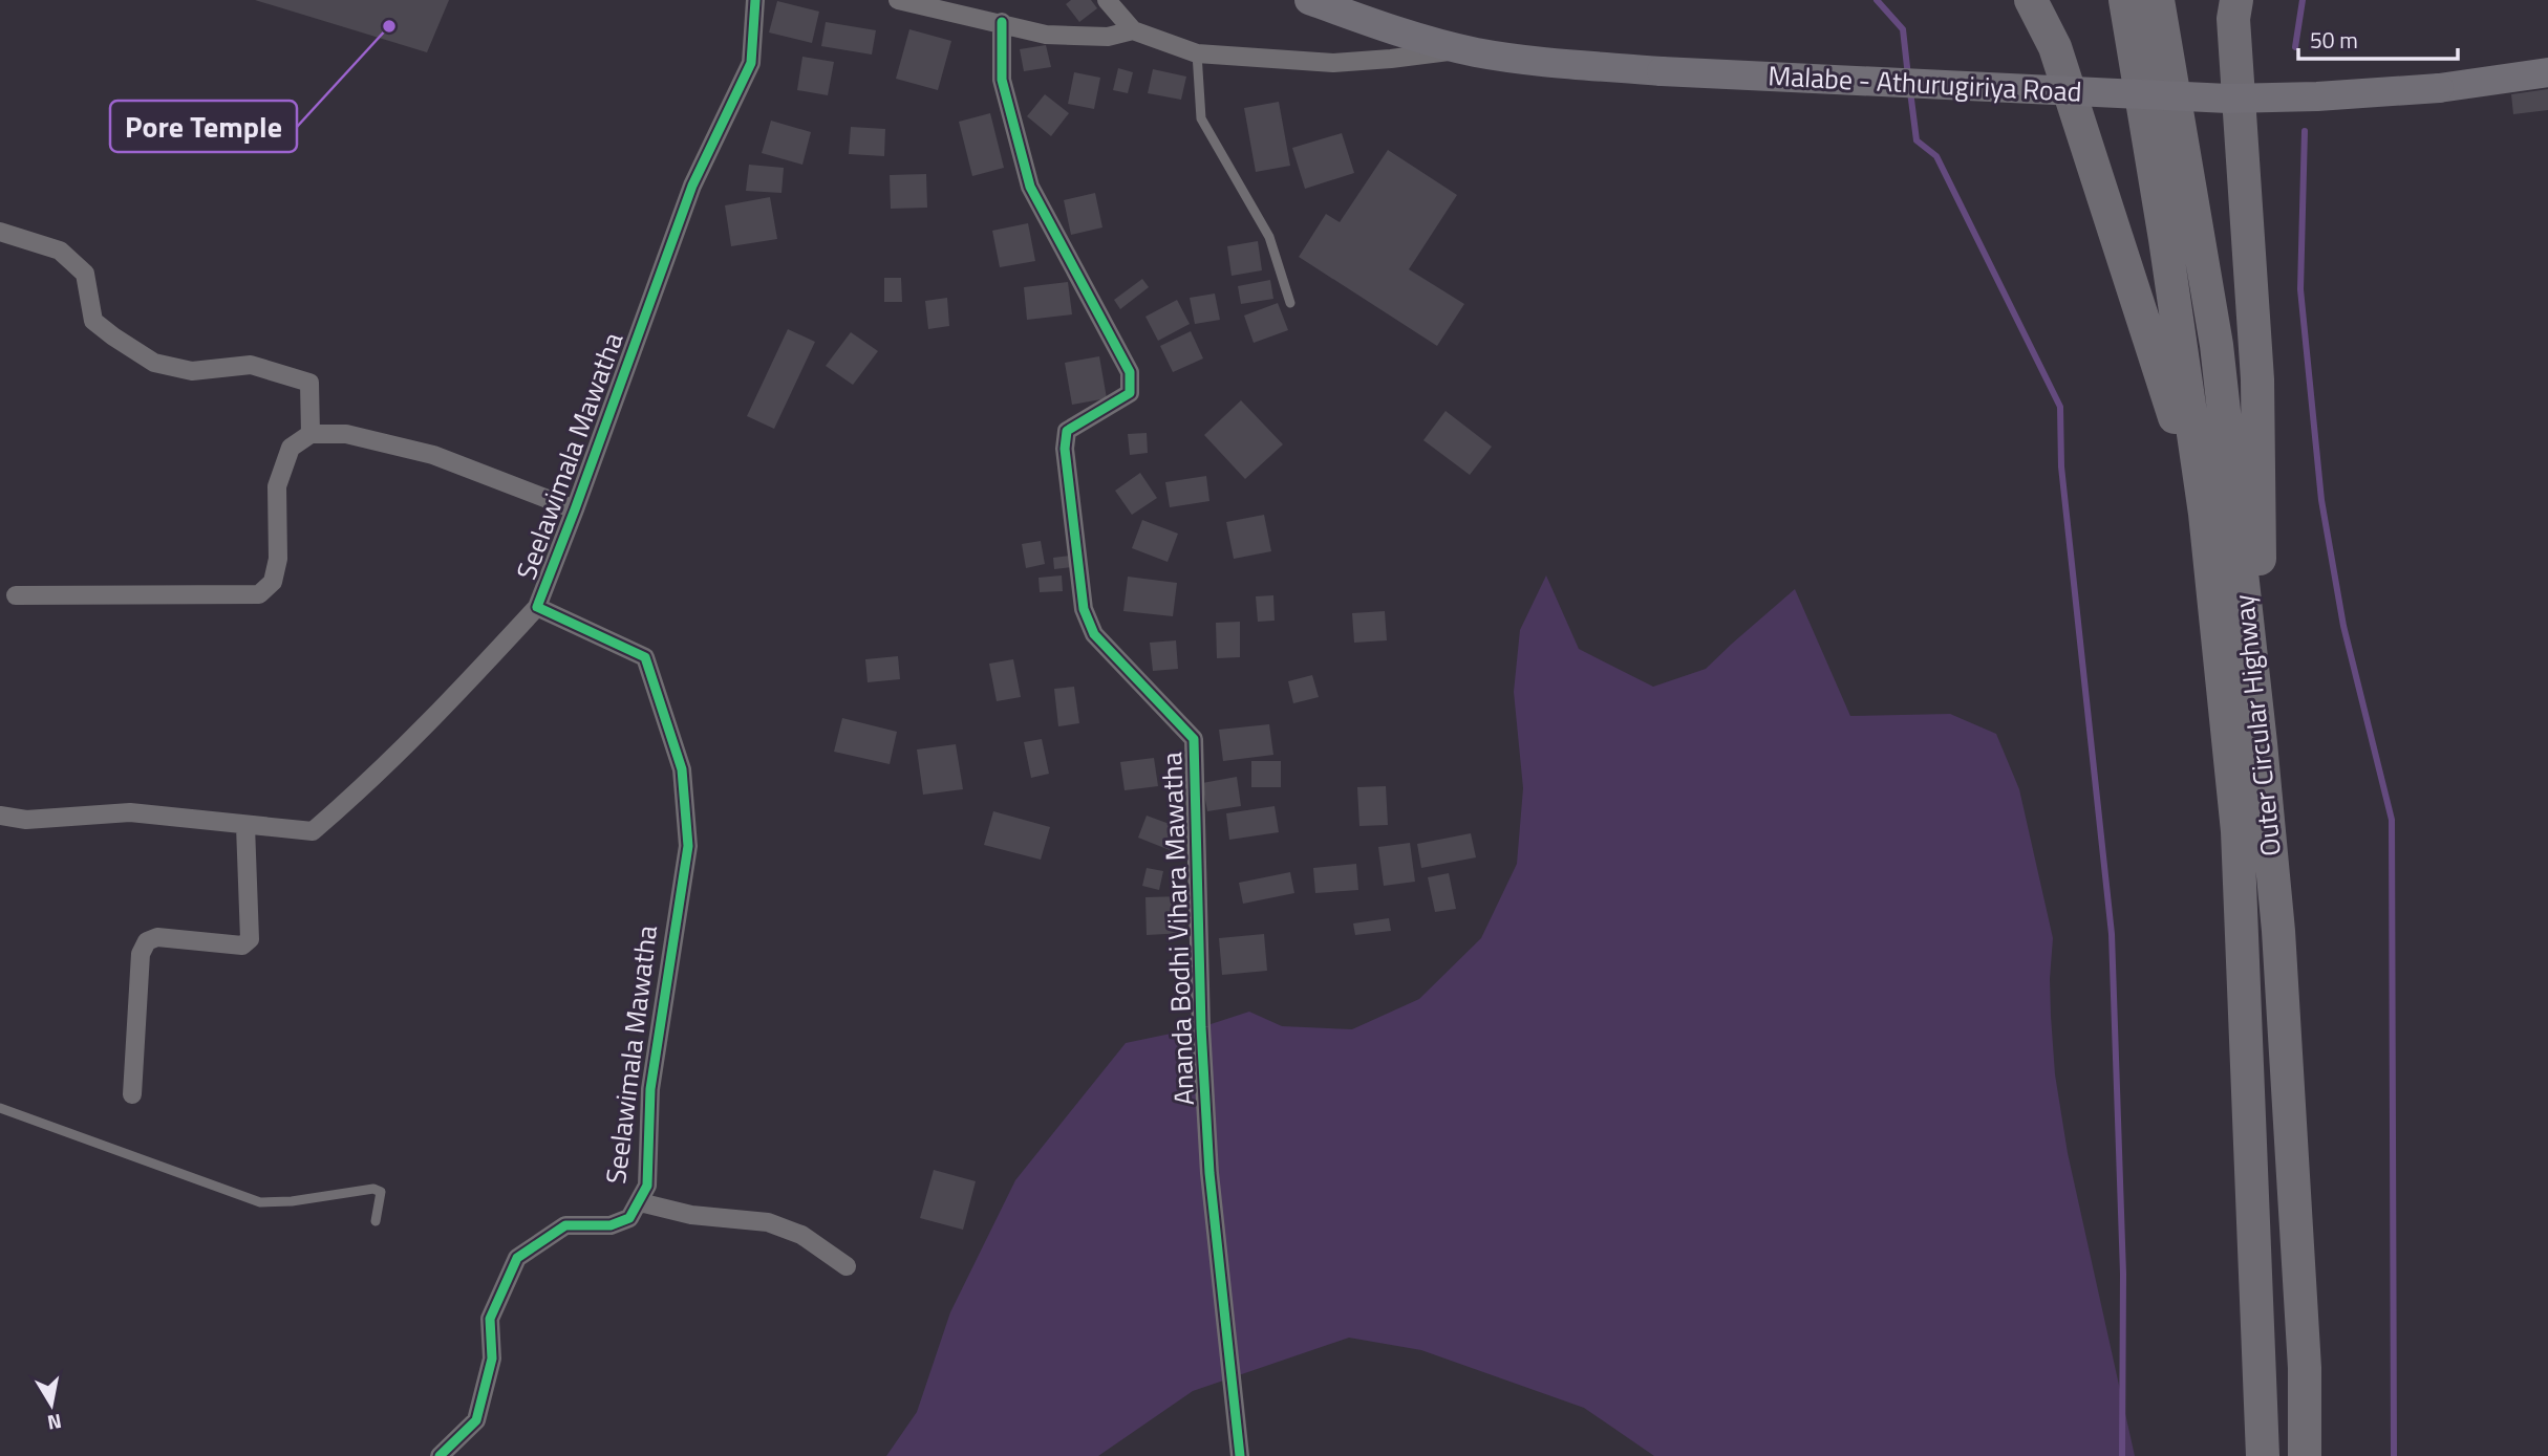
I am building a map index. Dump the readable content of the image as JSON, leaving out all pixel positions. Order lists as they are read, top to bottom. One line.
{"streets":{"highway":["Outer Circular Highway"],"main road":["Malabe - Athurugiriya Road"],"street":["Seelawimala Mawatha","Ananda Bodhi Vihara Mawatha"]},"places":["Pore Temple"],"scale_bar":"50 m","north":"bottom"}
